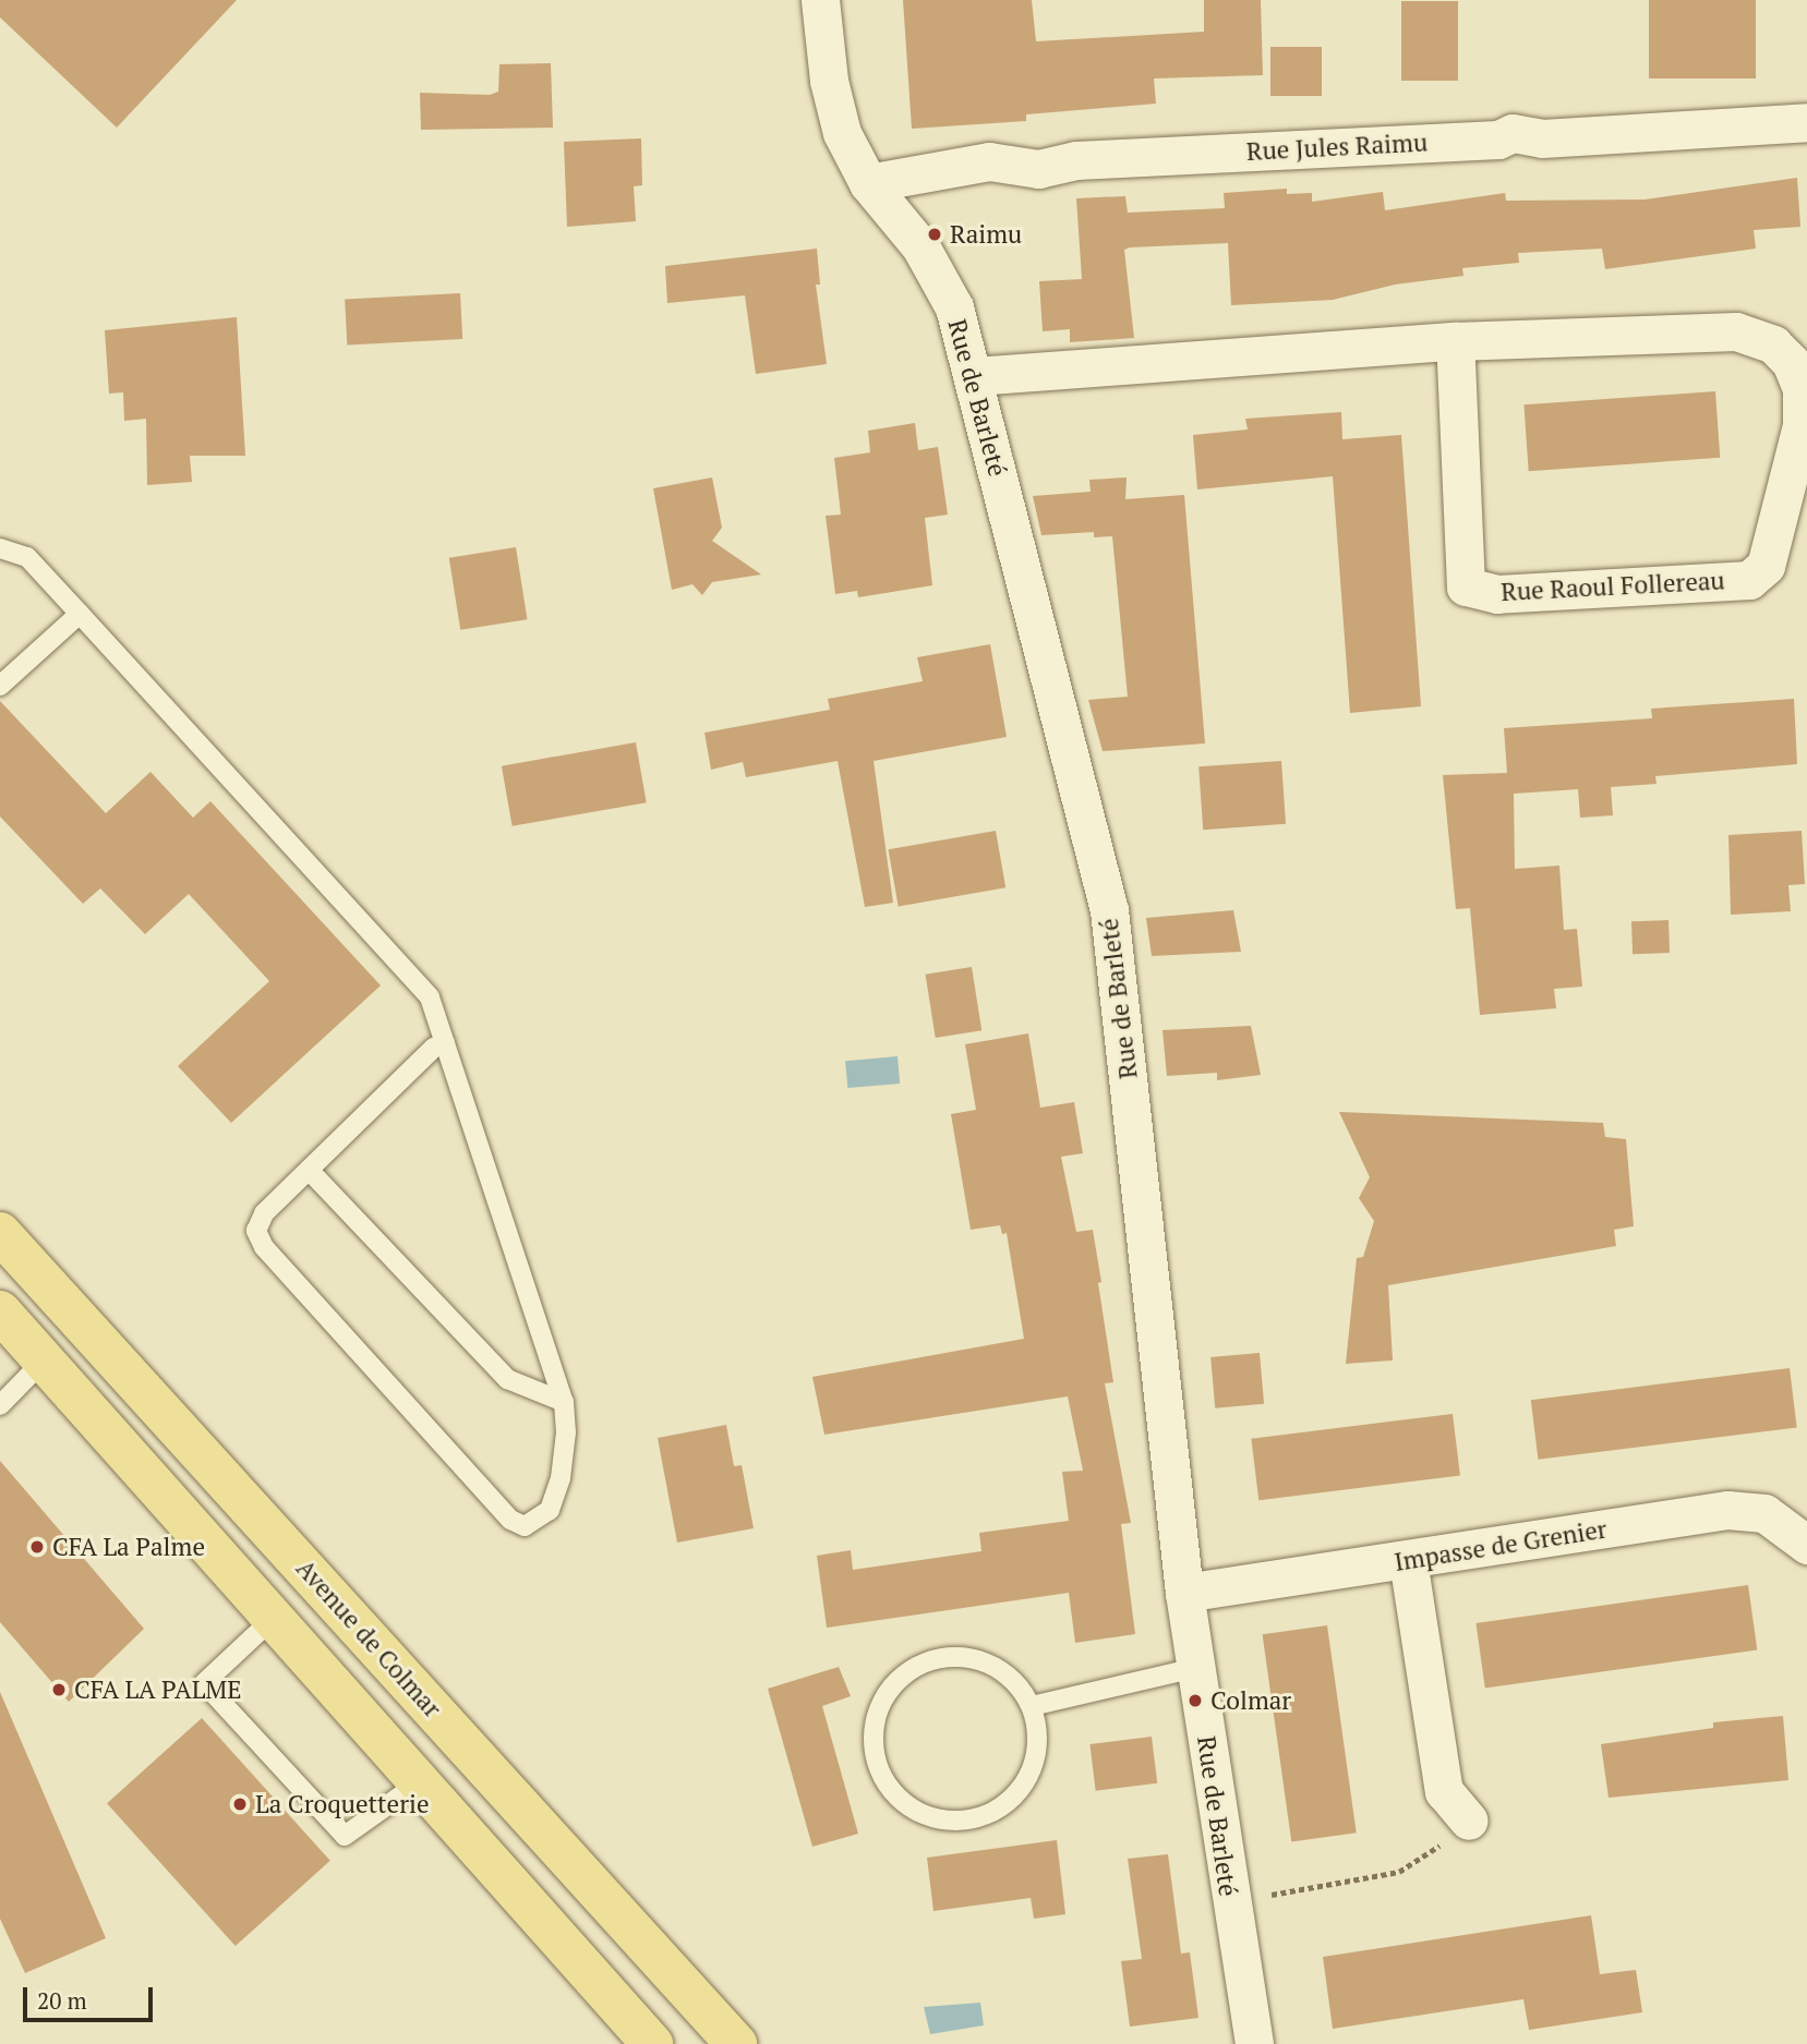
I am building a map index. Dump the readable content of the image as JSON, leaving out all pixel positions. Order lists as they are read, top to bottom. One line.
{"streets":{"main road":["Avenue de Colmar"],"street":["Rue Jules Raimu","Rue de Barleté","Rue Raoul Follereau","Impasse de Grenier"]},"crossings":[["Rue Jules Raimu","Rue de Barleté"],["Rue de Barleté","Rue Raoul Follereau"],["Rue de Barleté","Impasse de Grenier"]],"places":["Raimu","CFA La Palme","CFA LA PALME","Colmar","La Croquetterie"],"scale_bar":"20 m"}
